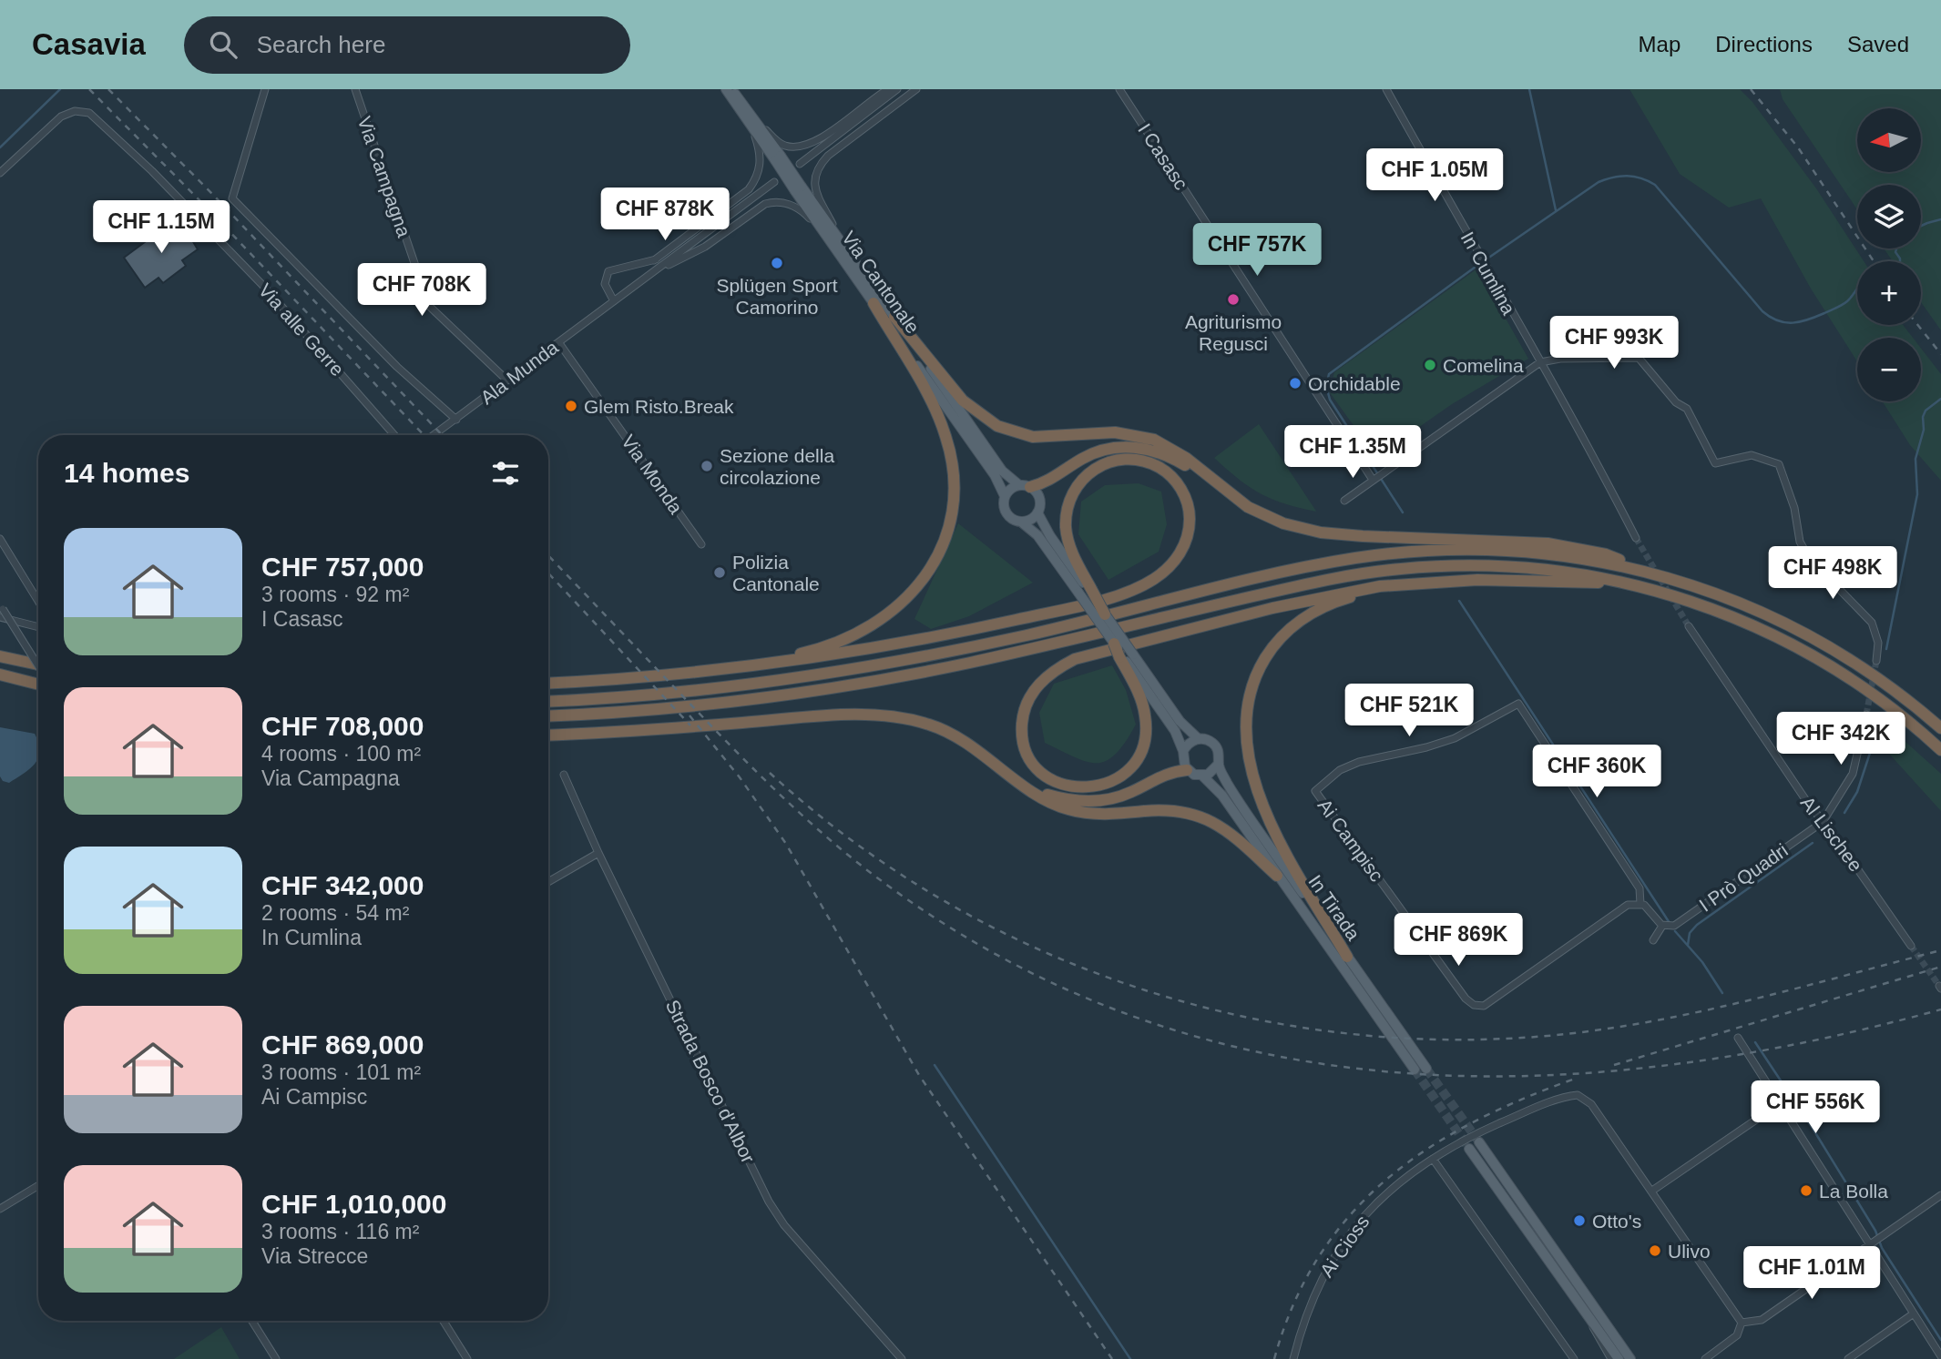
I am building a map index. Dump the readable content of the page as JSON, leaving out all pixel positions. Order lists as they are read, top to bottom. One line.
{"streets":{"main road":["Via Cantonale","In Tirada"],"street":["I Casasc","Via Campagna","In Cumlina","Via alle Gerre","Ala Munda","Via Monda","Al Lischee","Ai Campisc","I Prò Quadri","Strada Bosco d'Albor","Ai Cioss"]},"crossings":[["Via Campagna","Ala Munda"],["Via Cantonale","Ala Munda"],["Ala Munda","Via Monda"],["Al Lischee","I Prò Quadri"]],"places":["Splügen Sport Camorino","Agriturismo Regusci","Comelina","Orchidable","Glem Risto.Break","Sezione della circolazione","Polizia Cantonale","La Bolla","Otto's","Ulivo"],"north":"left","page":{"header":"Casavia","search":"Search here","nav":["Map","Directions","Saved"],"map_buttons":["+","−"],"price":["CHF 1.05M","CHF 878K","CHF 1.15M","CHF 757K","CHF 708K","CHF 993K","CHF 1.35M","CHF 498K","CHF 521K","CHF 342K","CHF 360K","CHF 869K","CHF 556K","CHF 1.01M"],"heading":"14 homes","list":[{"name":"CHF 757,000","note":"3 rooms · 92 m² · I Casasc"},{"name":"CHF 708,000","note":"4 rooms · 100 m² · Via Campagna"},{"name":"CHF 342,000","note":"2 rooms · 54 m² · In Cumlina"},{"name":"CHF 869,000","note":"3 rooms · 101 m² · Ai Campisc"},{"name":"CHF 1,010,000","note":"3 rooms · 116 m² · Via Strecce"}]}}
